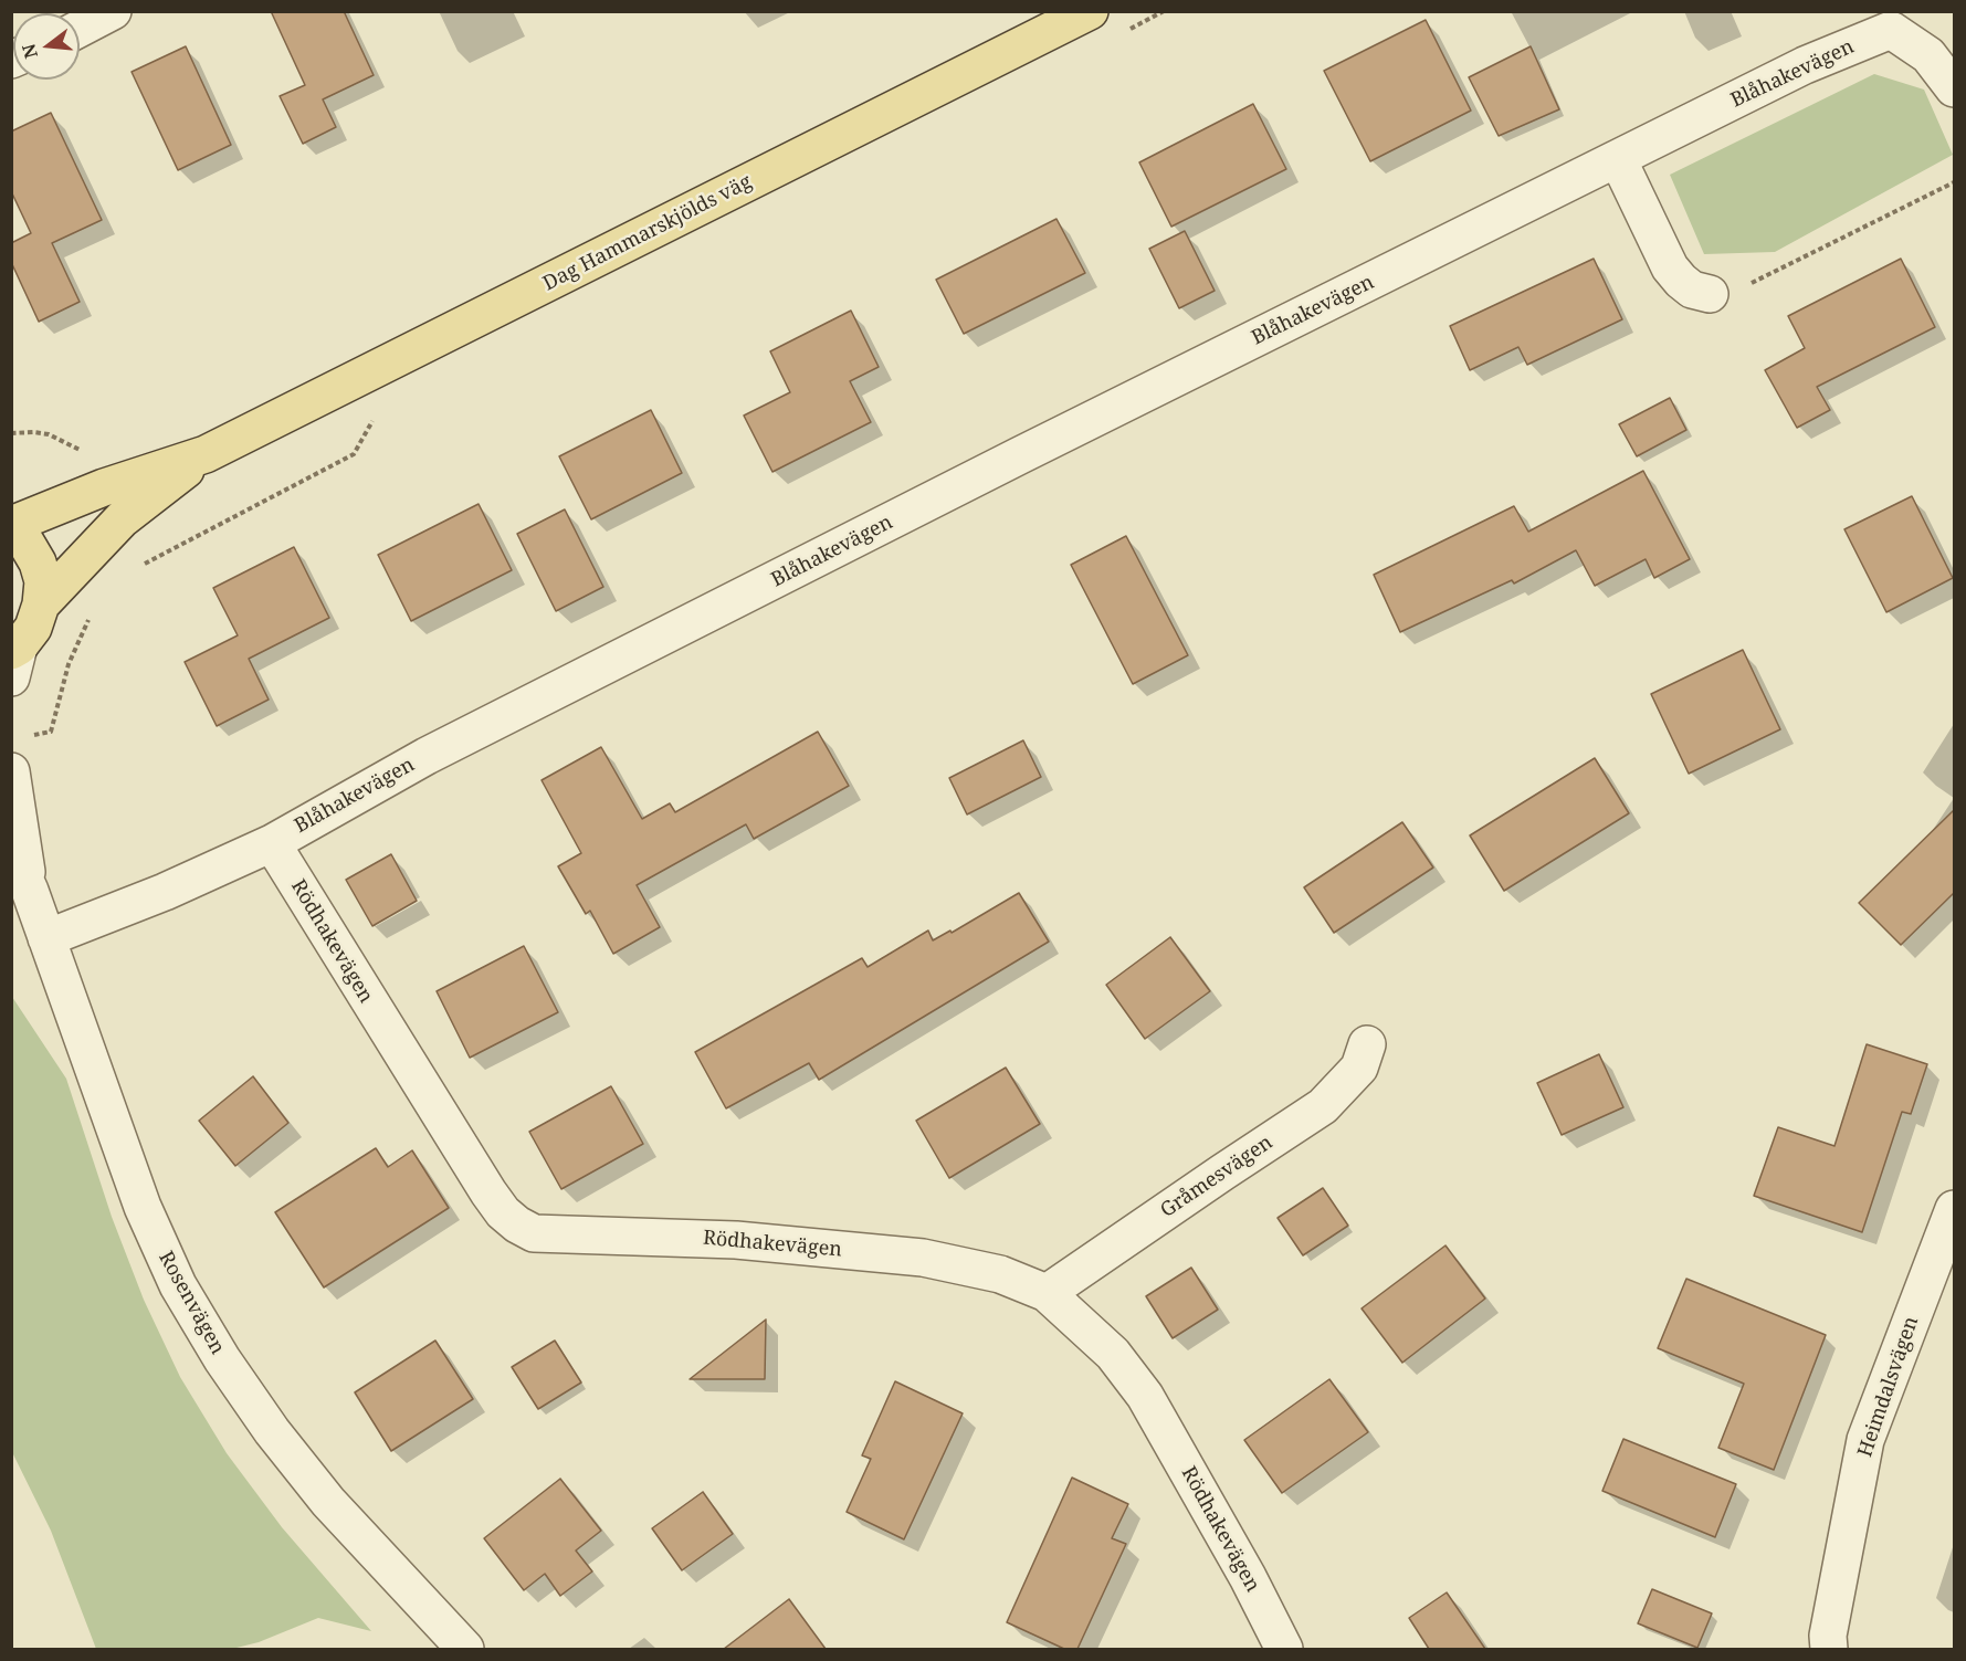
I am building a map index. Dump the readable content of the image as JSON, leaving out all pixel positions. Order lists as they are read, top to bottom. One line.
{"streets":{"main road":["Dag Hammarskjölds väg"],"street":["Blåhakevägen","Rödhakevägen","Gråmesvägen","Rosenvägen","Heimdalsvägen"]},"crossings":[["Blåhakevägen","Rödhakevägen"],["Blåhakevägen","Rosenvägen"],["Rödhakevägen","Gråmesvägen"]],"north":"left"}
